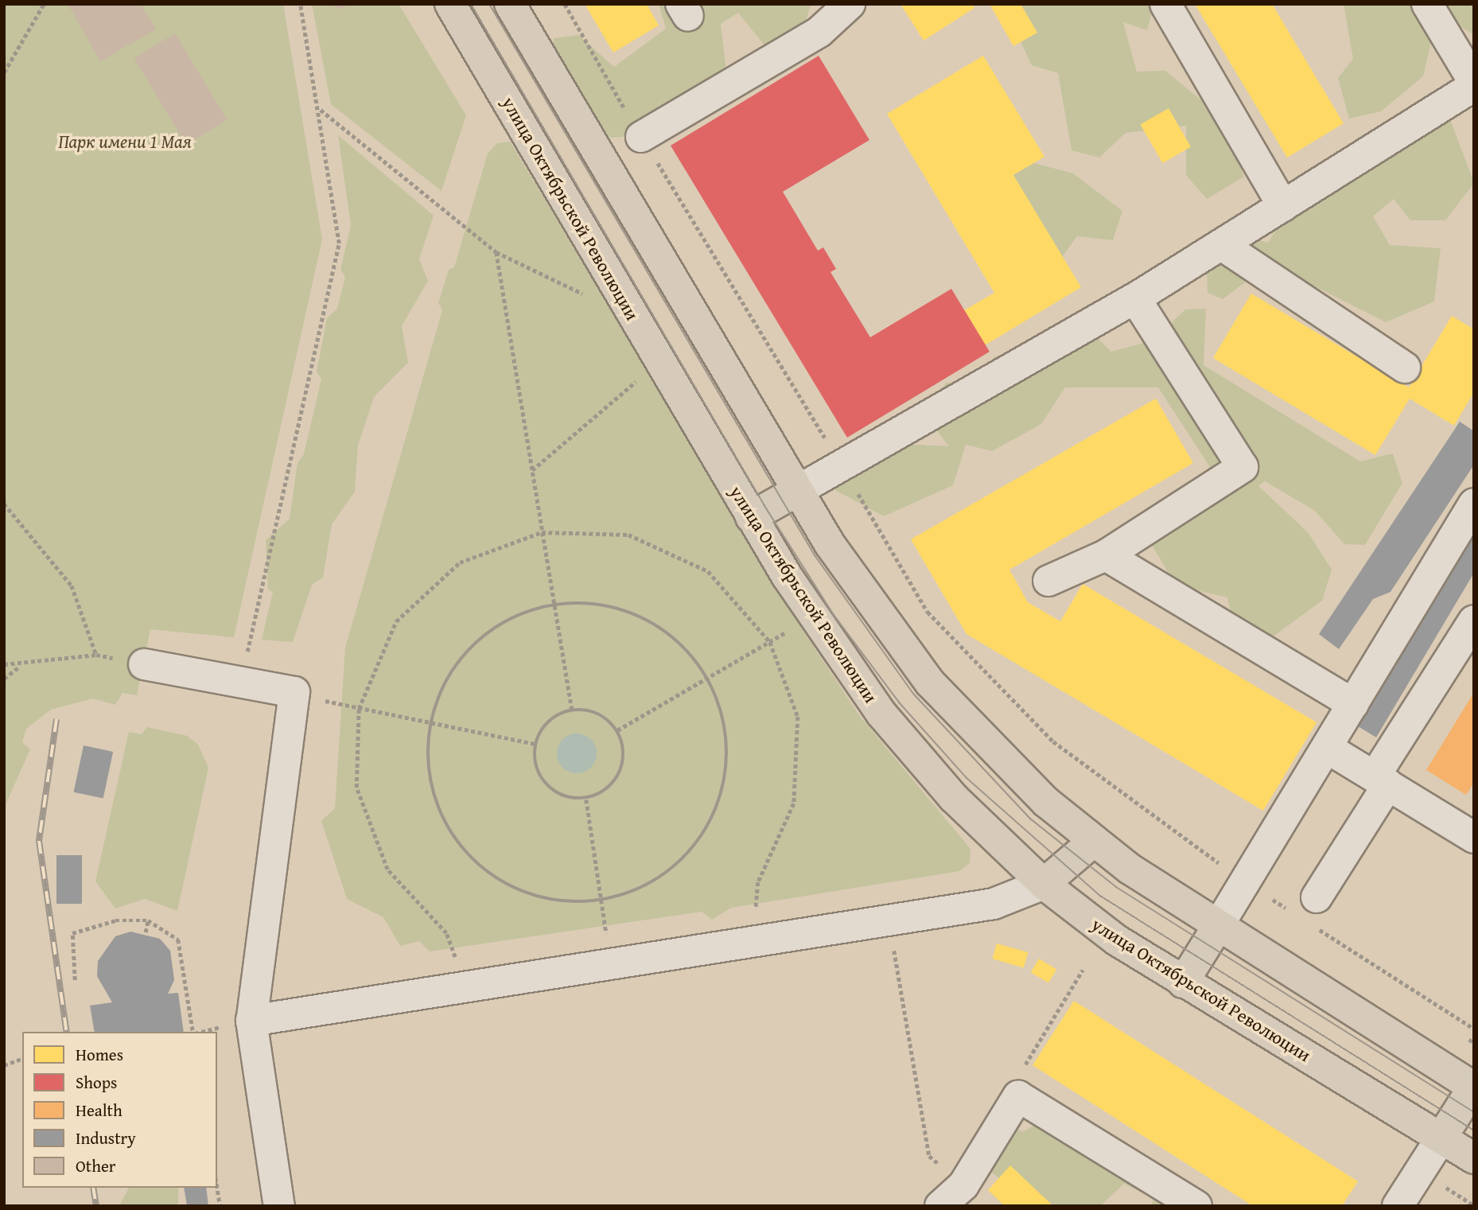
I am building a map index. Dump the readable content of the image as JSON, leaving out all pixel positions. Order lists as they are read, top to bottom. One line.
{"streets":{"main road":["улица Октябрьской Революции"]},"parks":["Парк имени 1 Мая"],"legend":["Homes","Shops","Health","Industry","Other"]}
